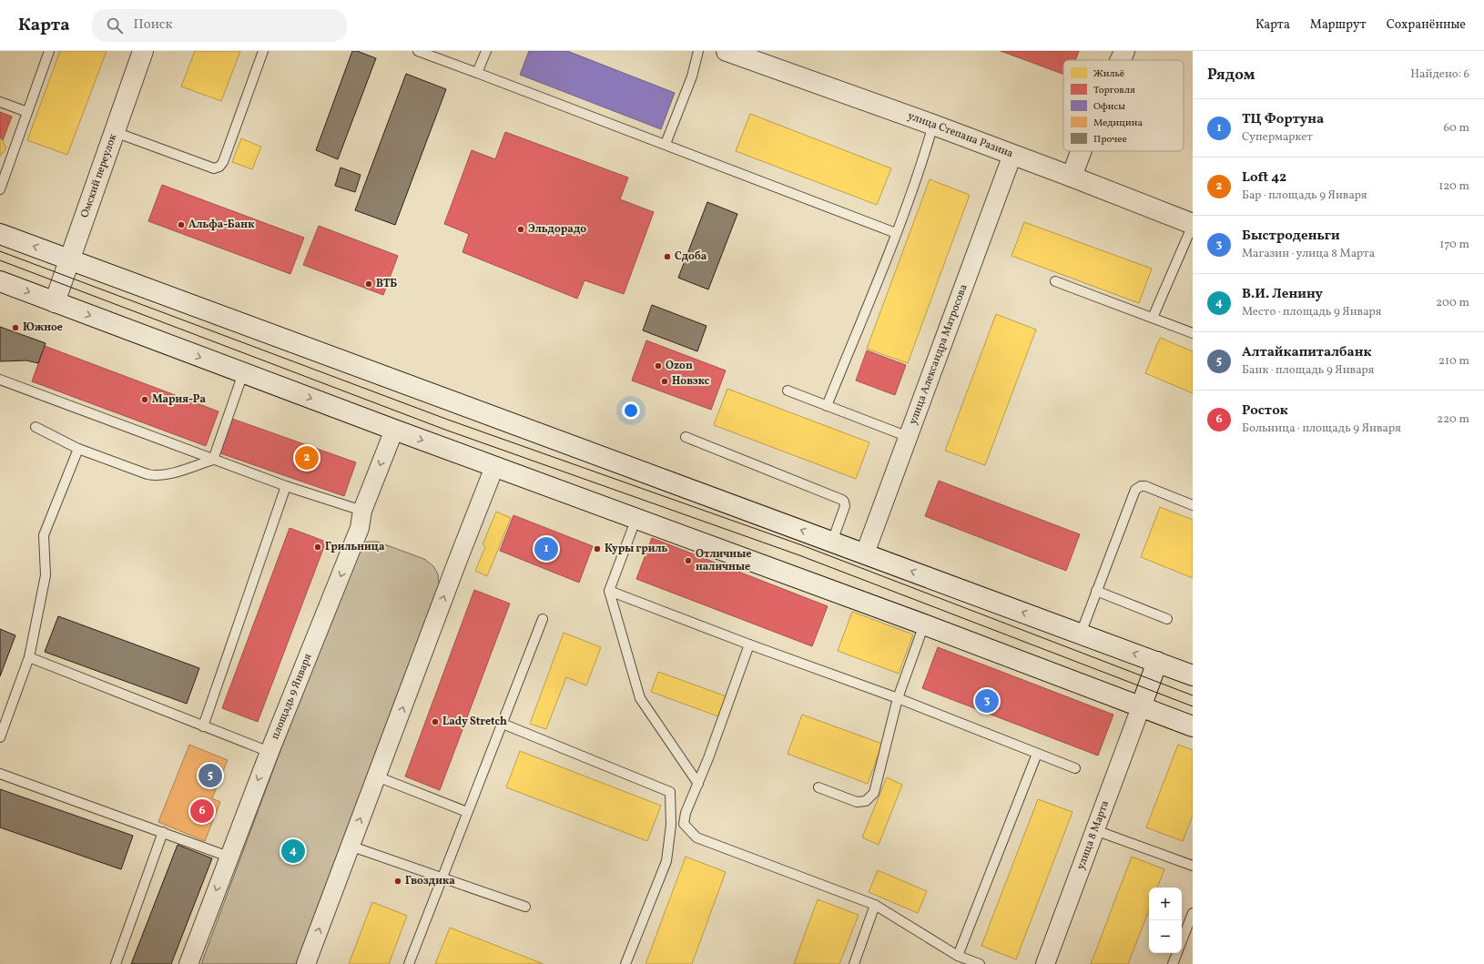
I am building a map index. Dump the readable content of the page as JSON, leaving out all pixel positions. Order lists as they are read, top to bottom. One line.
{"streets":{"main road":["улица Степана Разина","Омский переулок"],"street":["улица Александра Матросова","площадь 9 Января","улица 8 Марта"]},"crossings":[["улица Степана Разина","улица Александра Матросова"]],"places":["Альфа-Банк","Эльдорадо","Сдоба","ВТБ","Южное","Ozon","Новэкс","Мария-Ра","Грильница","Куры гриль","Отличные наличные","Lady Stretch","Гвоздика"],"legend":["Жильё","Торговля","Офисы","Медицина","Прочее"],"page":{"header":"Карта","search":"Поиск","nav":["Карта","Маршрут","Сохранённые"],"heading":["Рядом","Найдено: 6"],"list":[{"mark":"1","name":"ТЦ Фортуна","note":"Супермаркет","value":"60 m"},{"mark":"2","name":"Loft 42","note":"Бар · площадь 9 Января","value":"120 m"},{"mark":"3","name":"Быстроденьги","note":"Магазин · улица 8 Марта","value":"170 m"},{"mark":"4","name":"В.И. Ленину","note":"Место · площадь 9 Января","value":"200 m"},{"mark":"5","name":"Алтайкапиталбанк","note":"Банк · площадь 9 Января","value":"210 m"},{"mark":"6","name":"Росток","note":"Больница · площадь 9 Января","value":"220 m"}],"pins":["2","1","3","5","6","4"],"map_buttons":["+","−"]}}
